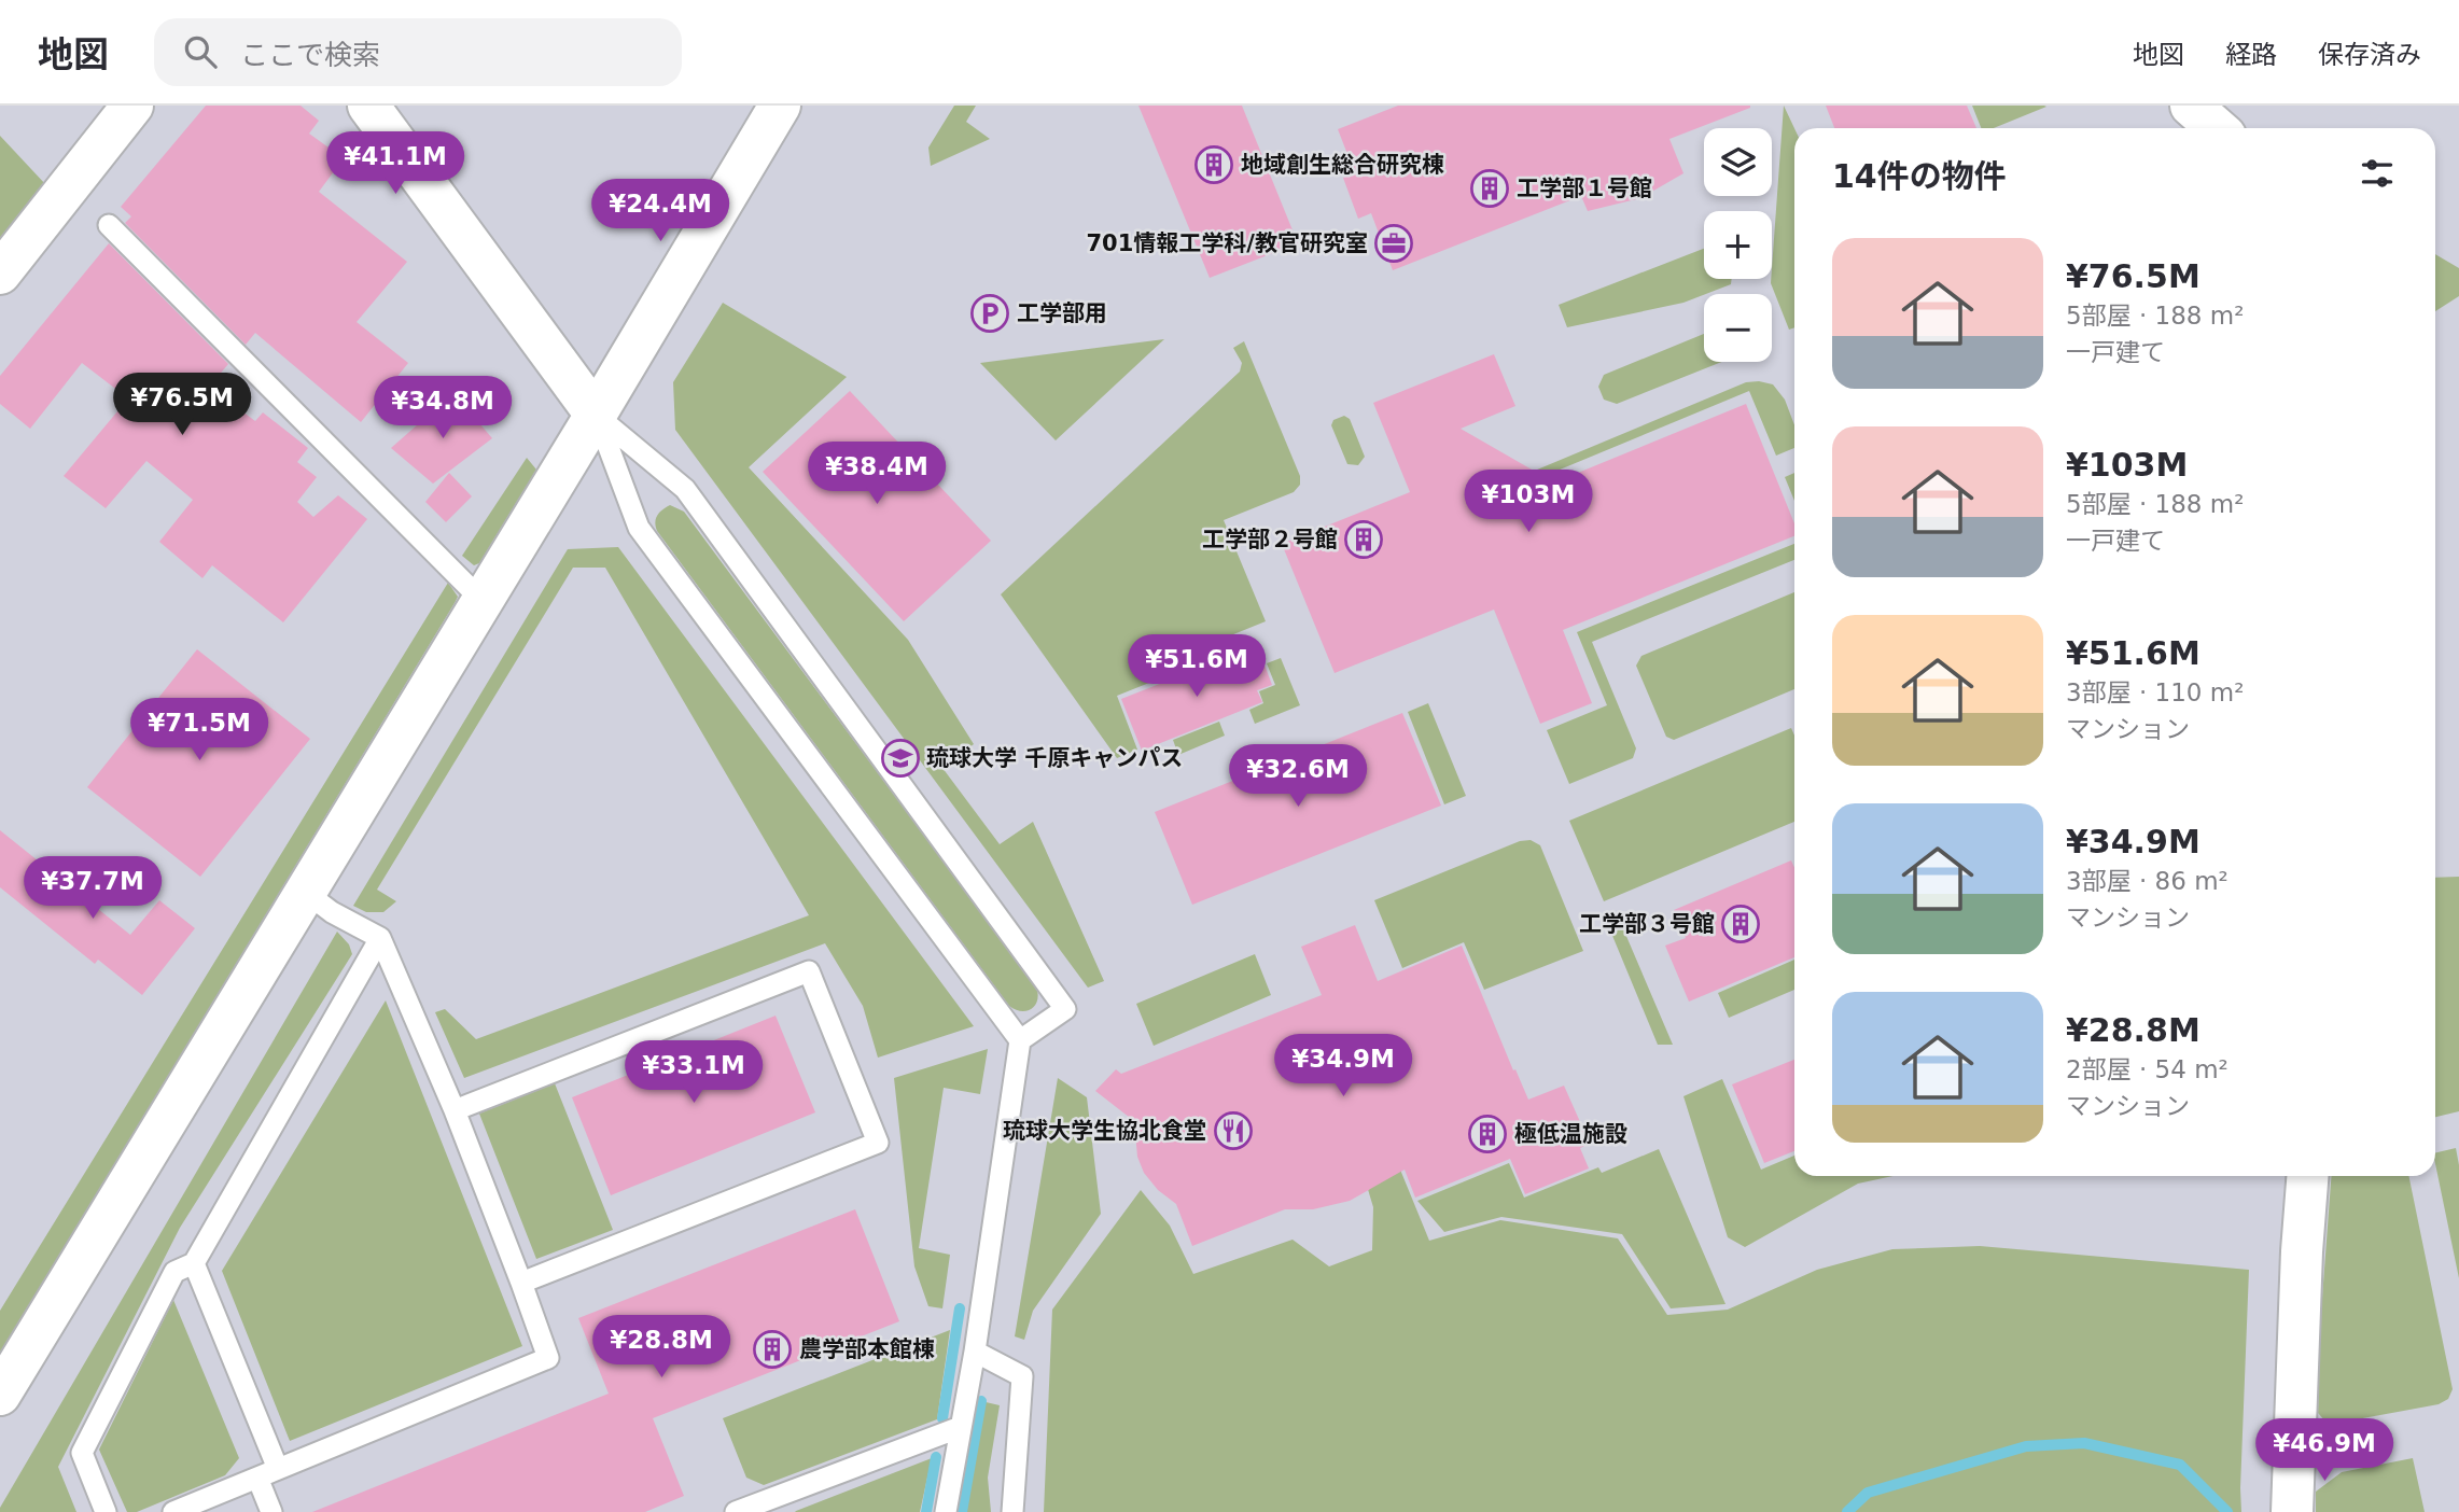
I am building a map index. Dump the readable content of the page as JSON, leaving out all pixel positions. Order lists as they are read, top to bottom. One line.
{"places":{"building":["地域創生総合研究棟","工学部１号館","工学部２号館","工学部３号館","極低温施設","農学部本館棟"],"office":["701情報工学科/教官研究室"],"parking":["工学部用"],"school or university":["琉球大学 千原キャンパス"],"restaurant":["琉球大学生協北食堂"]},"page":{"header":"地図","search":"ここで検索","nav":["地図","経路","保存済み"],"map_buttons":["+","−"],"heading":"14件の物件","price":["¥41.1M","¥24.4M","¥76.5M","¥34.8M","¥38.4M","¥103M","¥51.6M","¥71.5M","¥32.6M","¥37.7M","¥34.9M","¥33.1M","¥28.8M","¥46.9M"],"list":[{"name":"¥76.5M","note":"5部屋 · 188 m² · 一戸建て"},{"name":"¥103M","note":"5部屋 · 188 m² · 一戸建て"},{"name":"¥51.6M","note":"3部屋 · 110 m² · マンション"},{"name":"¥34.9M","note":"3部屋 · 86 m² · マンション"},{"name":"¥28.8M","note":"2部屋 · 54 m² · マンション"}]}}
